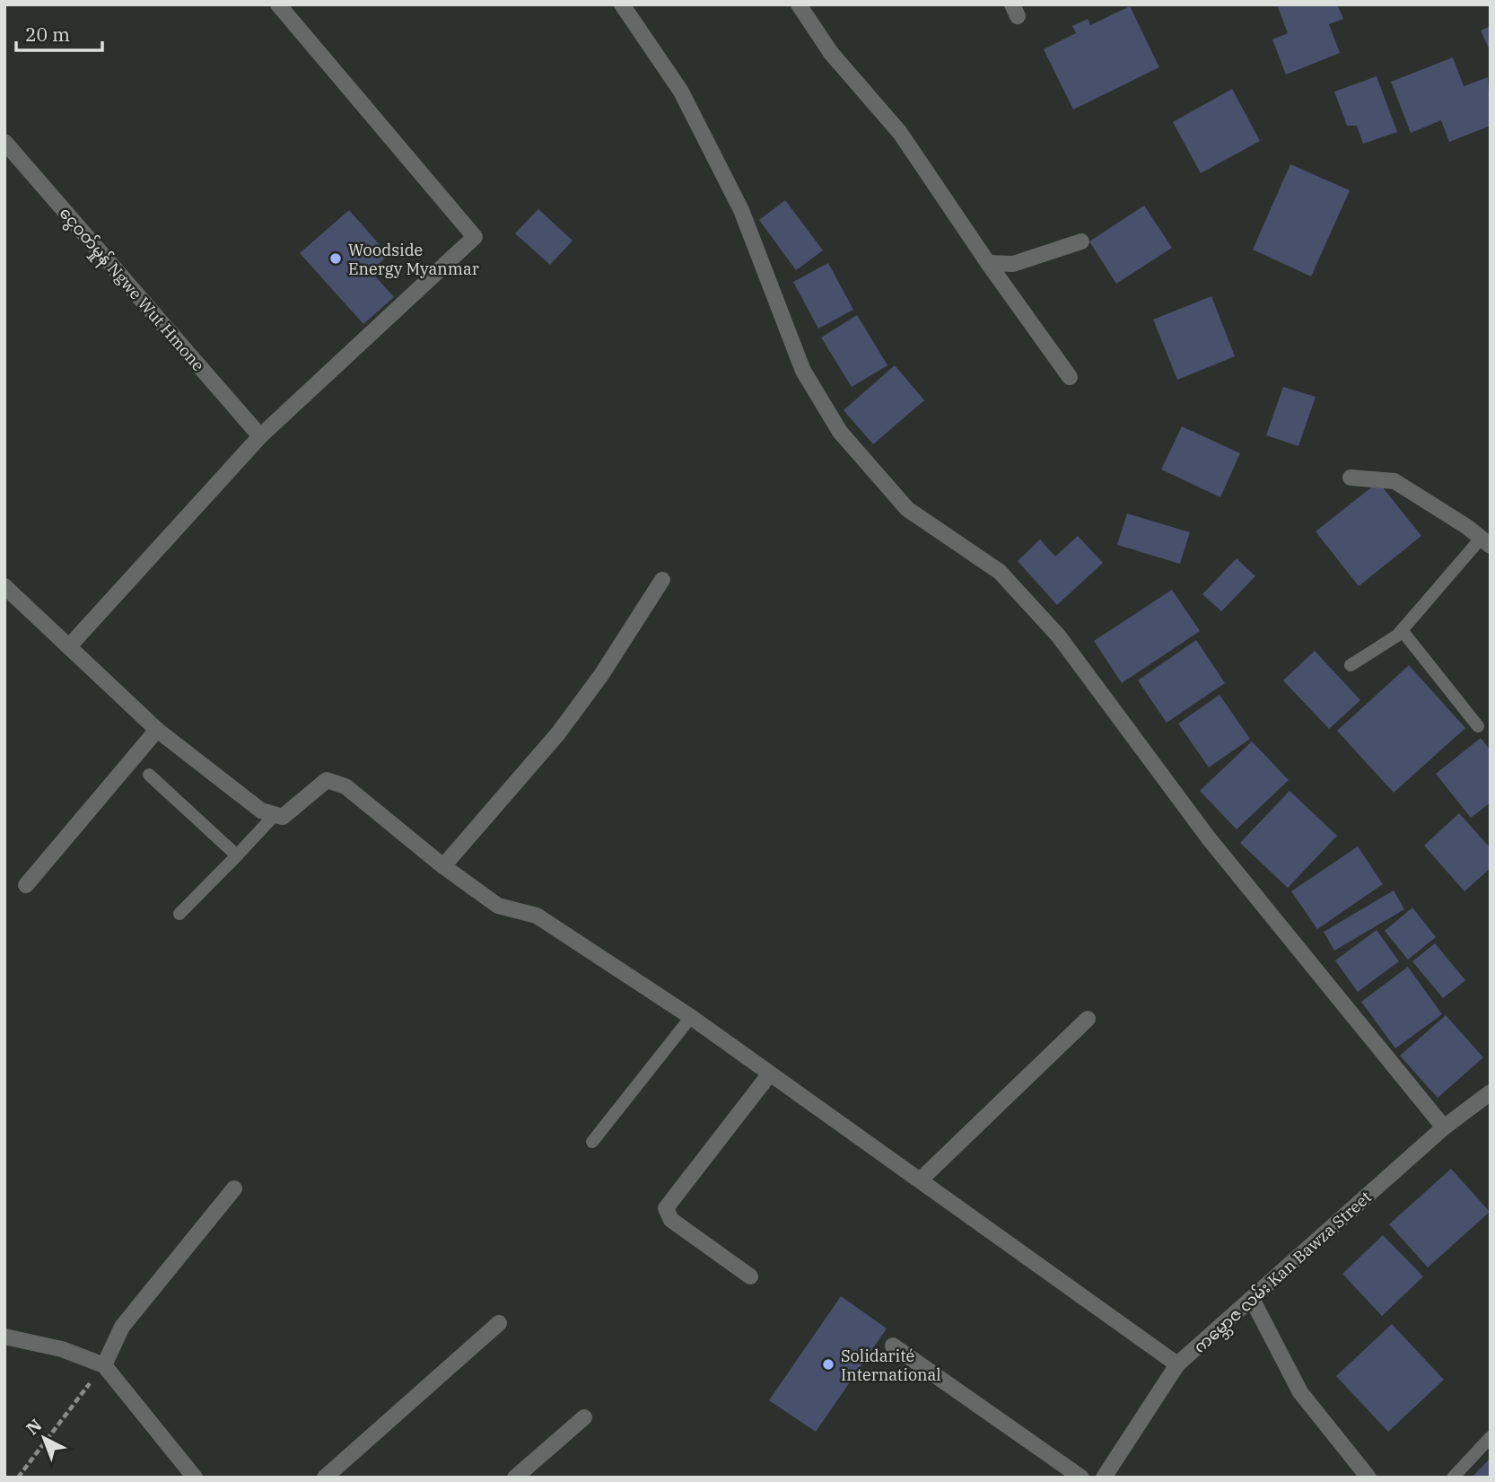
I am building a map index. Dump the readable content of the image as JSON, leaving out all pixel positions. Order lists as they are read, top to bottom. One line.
{"streets":{"street":["ငွေဝတ်မှုန် Ngwe Wut Hmone","ကမ္ဘောဇ လမ်း Kan Bawza Street"]},"places":["Woodside Energy Myanmar","Solidarité International"],"scale_bar":"20 m","north":"top left"}
